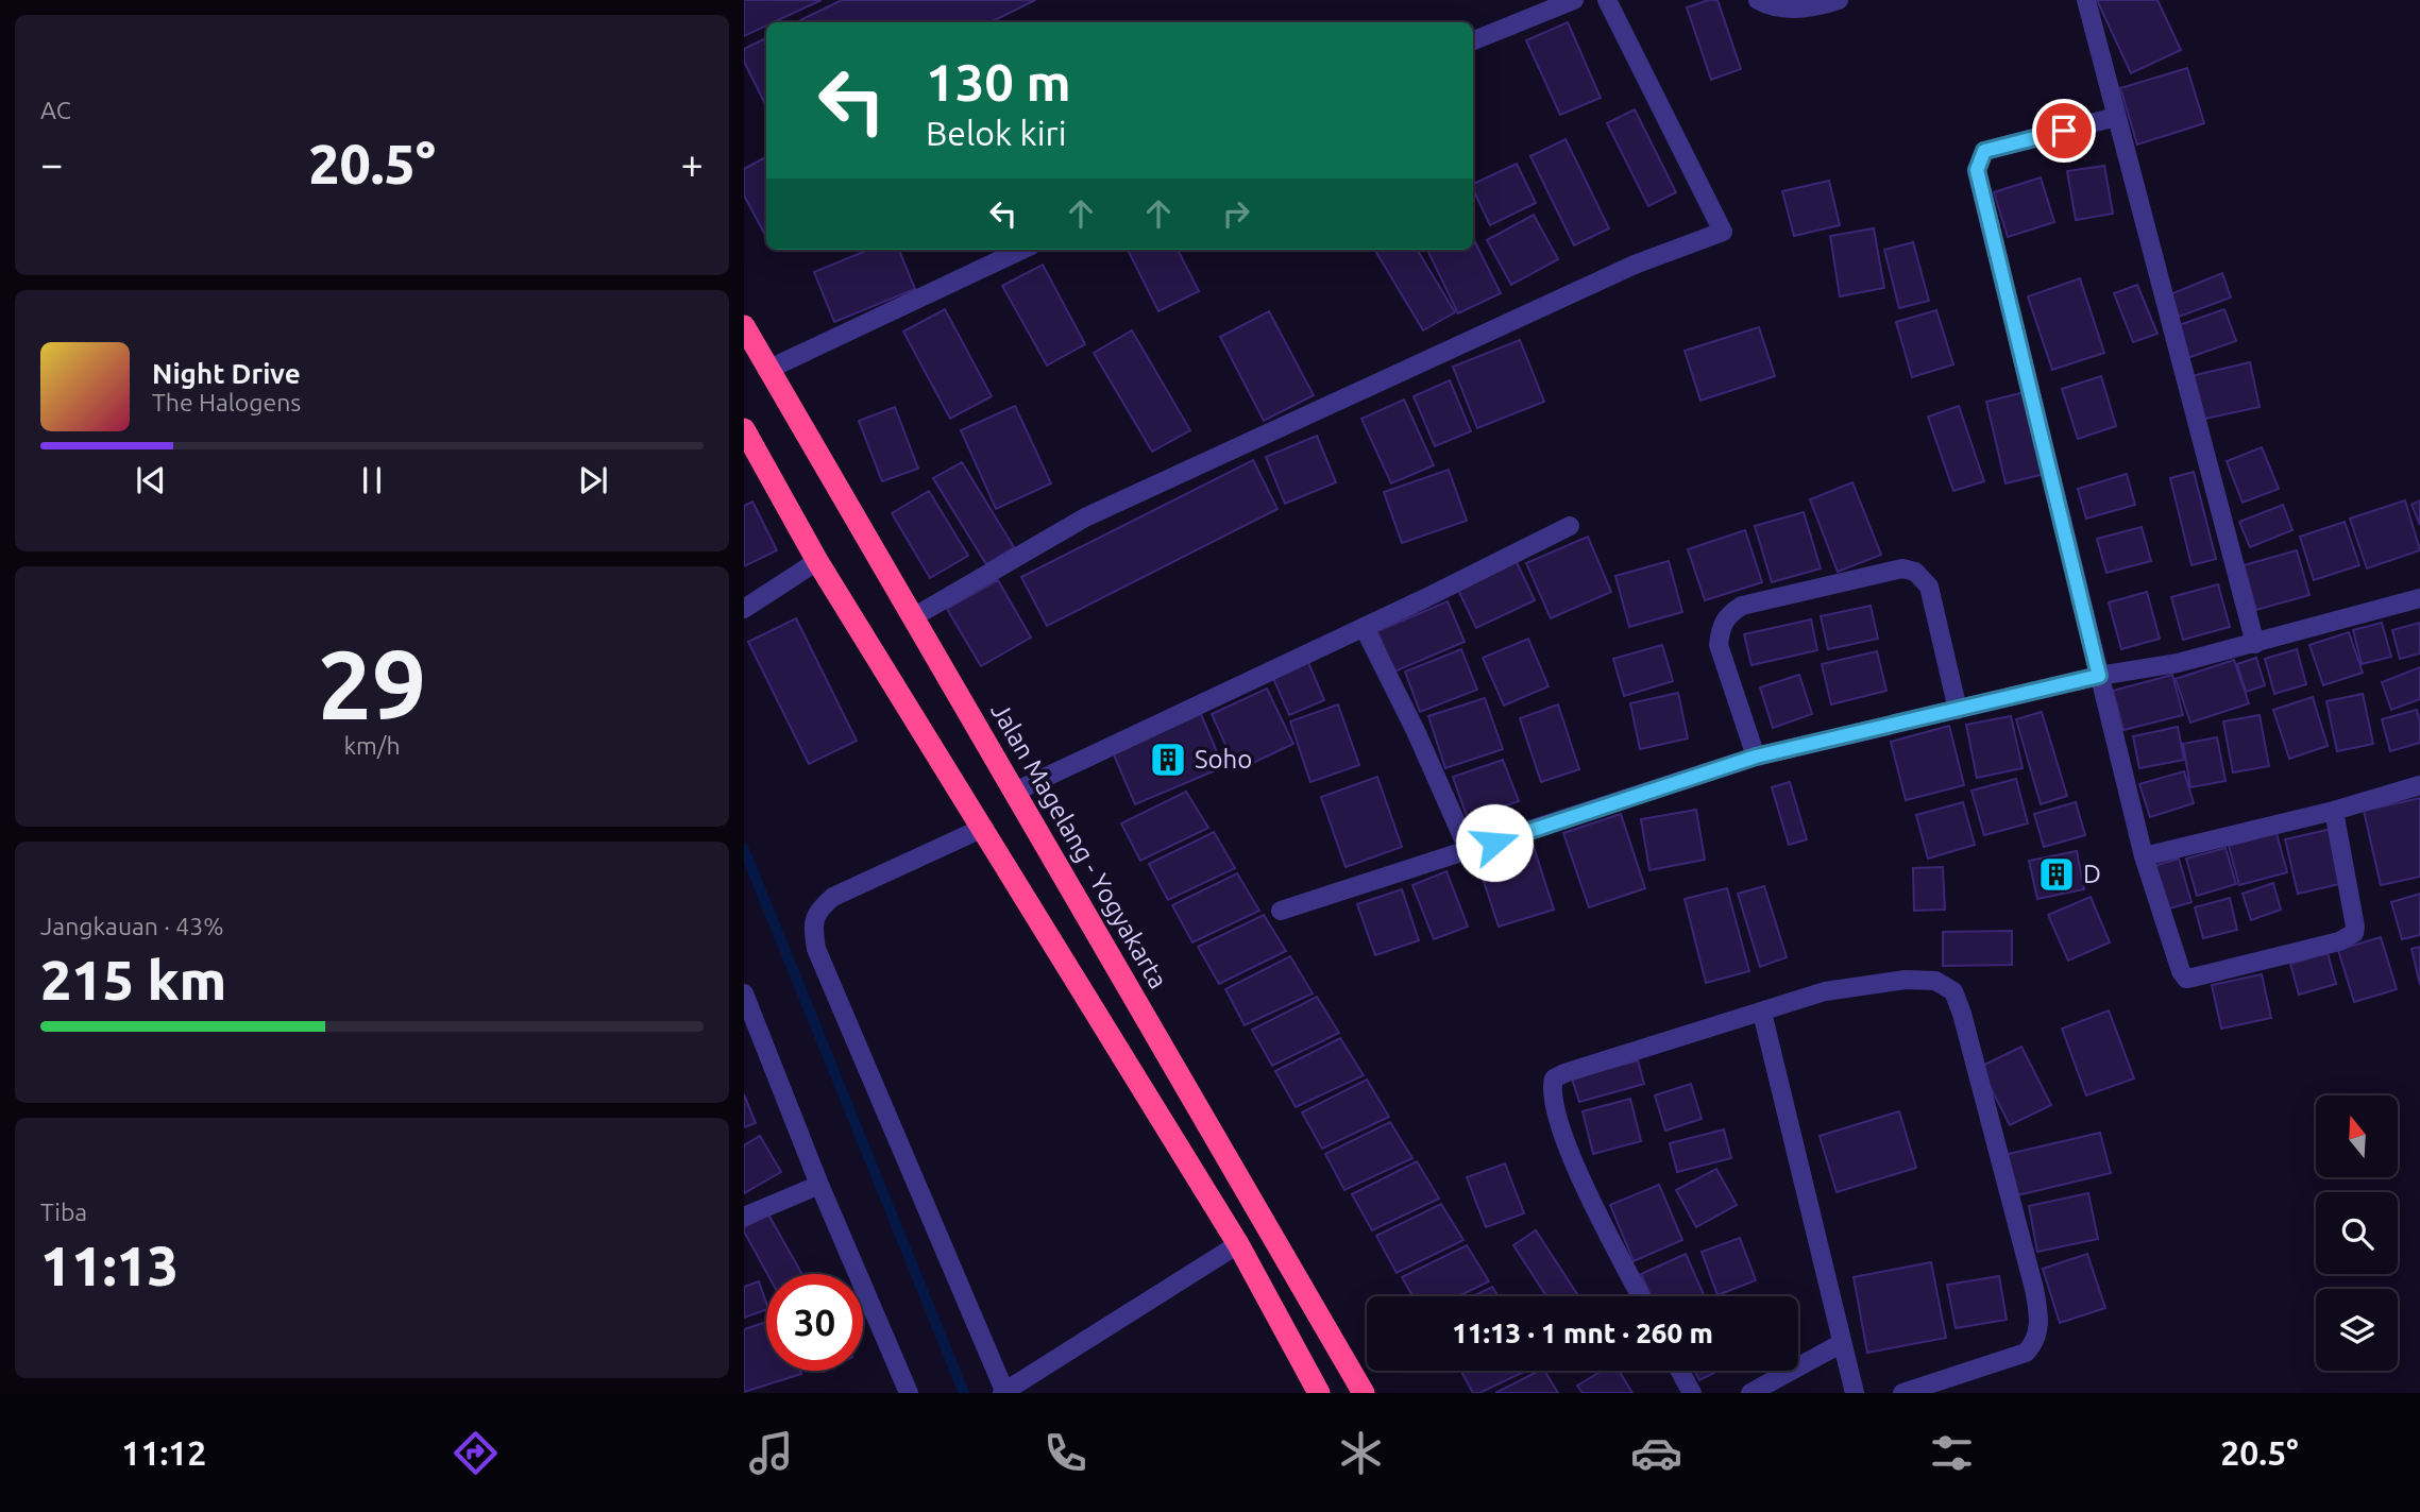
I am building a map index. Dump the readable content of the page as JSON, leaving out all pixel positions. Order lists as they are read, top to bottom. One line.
{"streets":{"highway":["Jalan Magelang - Yogyakarta"]},"places":{"building":["Soho","D"]},"north":"top","page":{"tile":["AC",["29","km/h"],["Jangkauan · 43%","215 km"],["Tiba","11:13"]],"turn":["130 m","Belok kiri"],"heat":["−","20.5°","+"],"song":["Night Drive","The Halogens"],"limit":"30","trip":"11:13 · 1 mnt · 260 m","tabs":["11:12","20.5°"]}}
